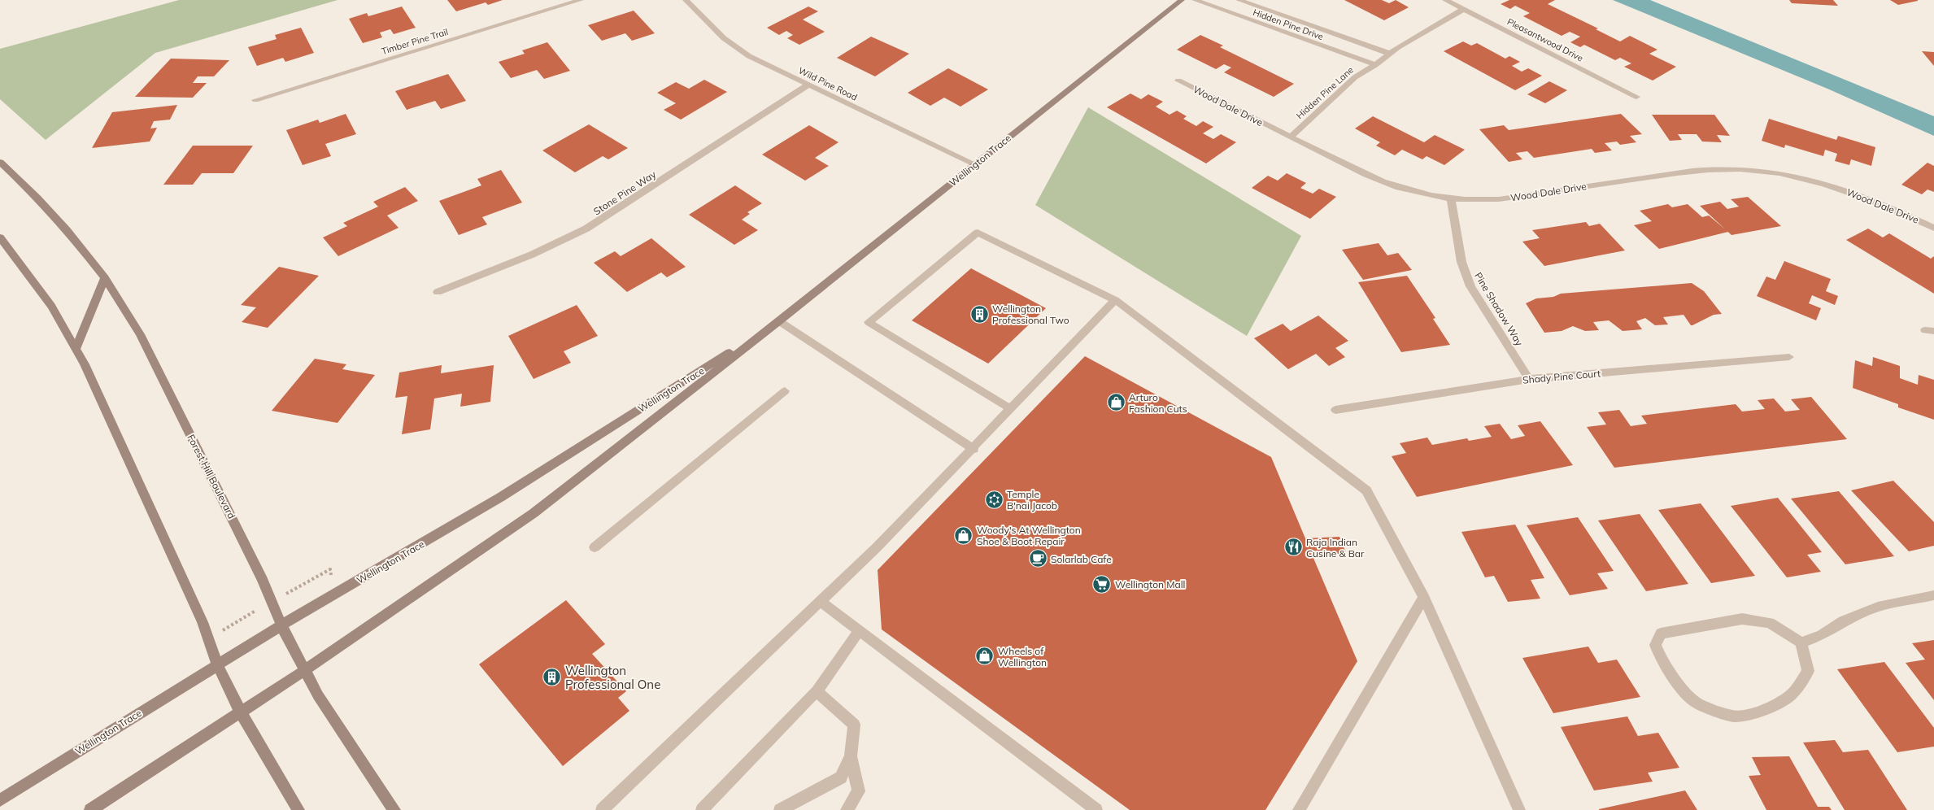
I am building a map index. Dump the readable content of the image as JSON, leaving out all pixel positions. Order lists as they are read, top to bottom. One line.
{"streets":{"street":["Hidden Pine Drive","Pleasantwood Drive","Timber Pine Trail","Wild Pine Road","Hidden Pine Lane","Wood Dale Drive","Wellington Trace","Stone Pine Way","Pine Shadow Way","Shady Pine Court","Forest Hill Boulevard"]},"crossings":[["Hidden Pine Drive","Hidden Pine Lane"],["Pleasantwood Drive","Hidden Pine Lane"],["Wild Pine Road","Wellington Trace"],["Wild Pine Road","Stone Pine Way"],["Hidden Pine Lane","Wood Dale Drive"],["Wood Dale Drive","Pine Shadow Way"],["Wellington Trace","Forest Hill Boulevard"],["Pine Shadow Way","Shady Pine Court"]],"places":{"building":["Wellington Professional Two","Wellington Professional One"],"shop":["Arturo Fashion Cuts","Woody's At Wellington Shoe & Boot Repair","Wheels of Wellington"],"synagogue":["Temple B'nai Jacob"],"restaurant":["Raja Indian Cusine & Bar"],"cafe":["Solarlab Cafe"],"supermarket":["Wellington Mall"]}}
